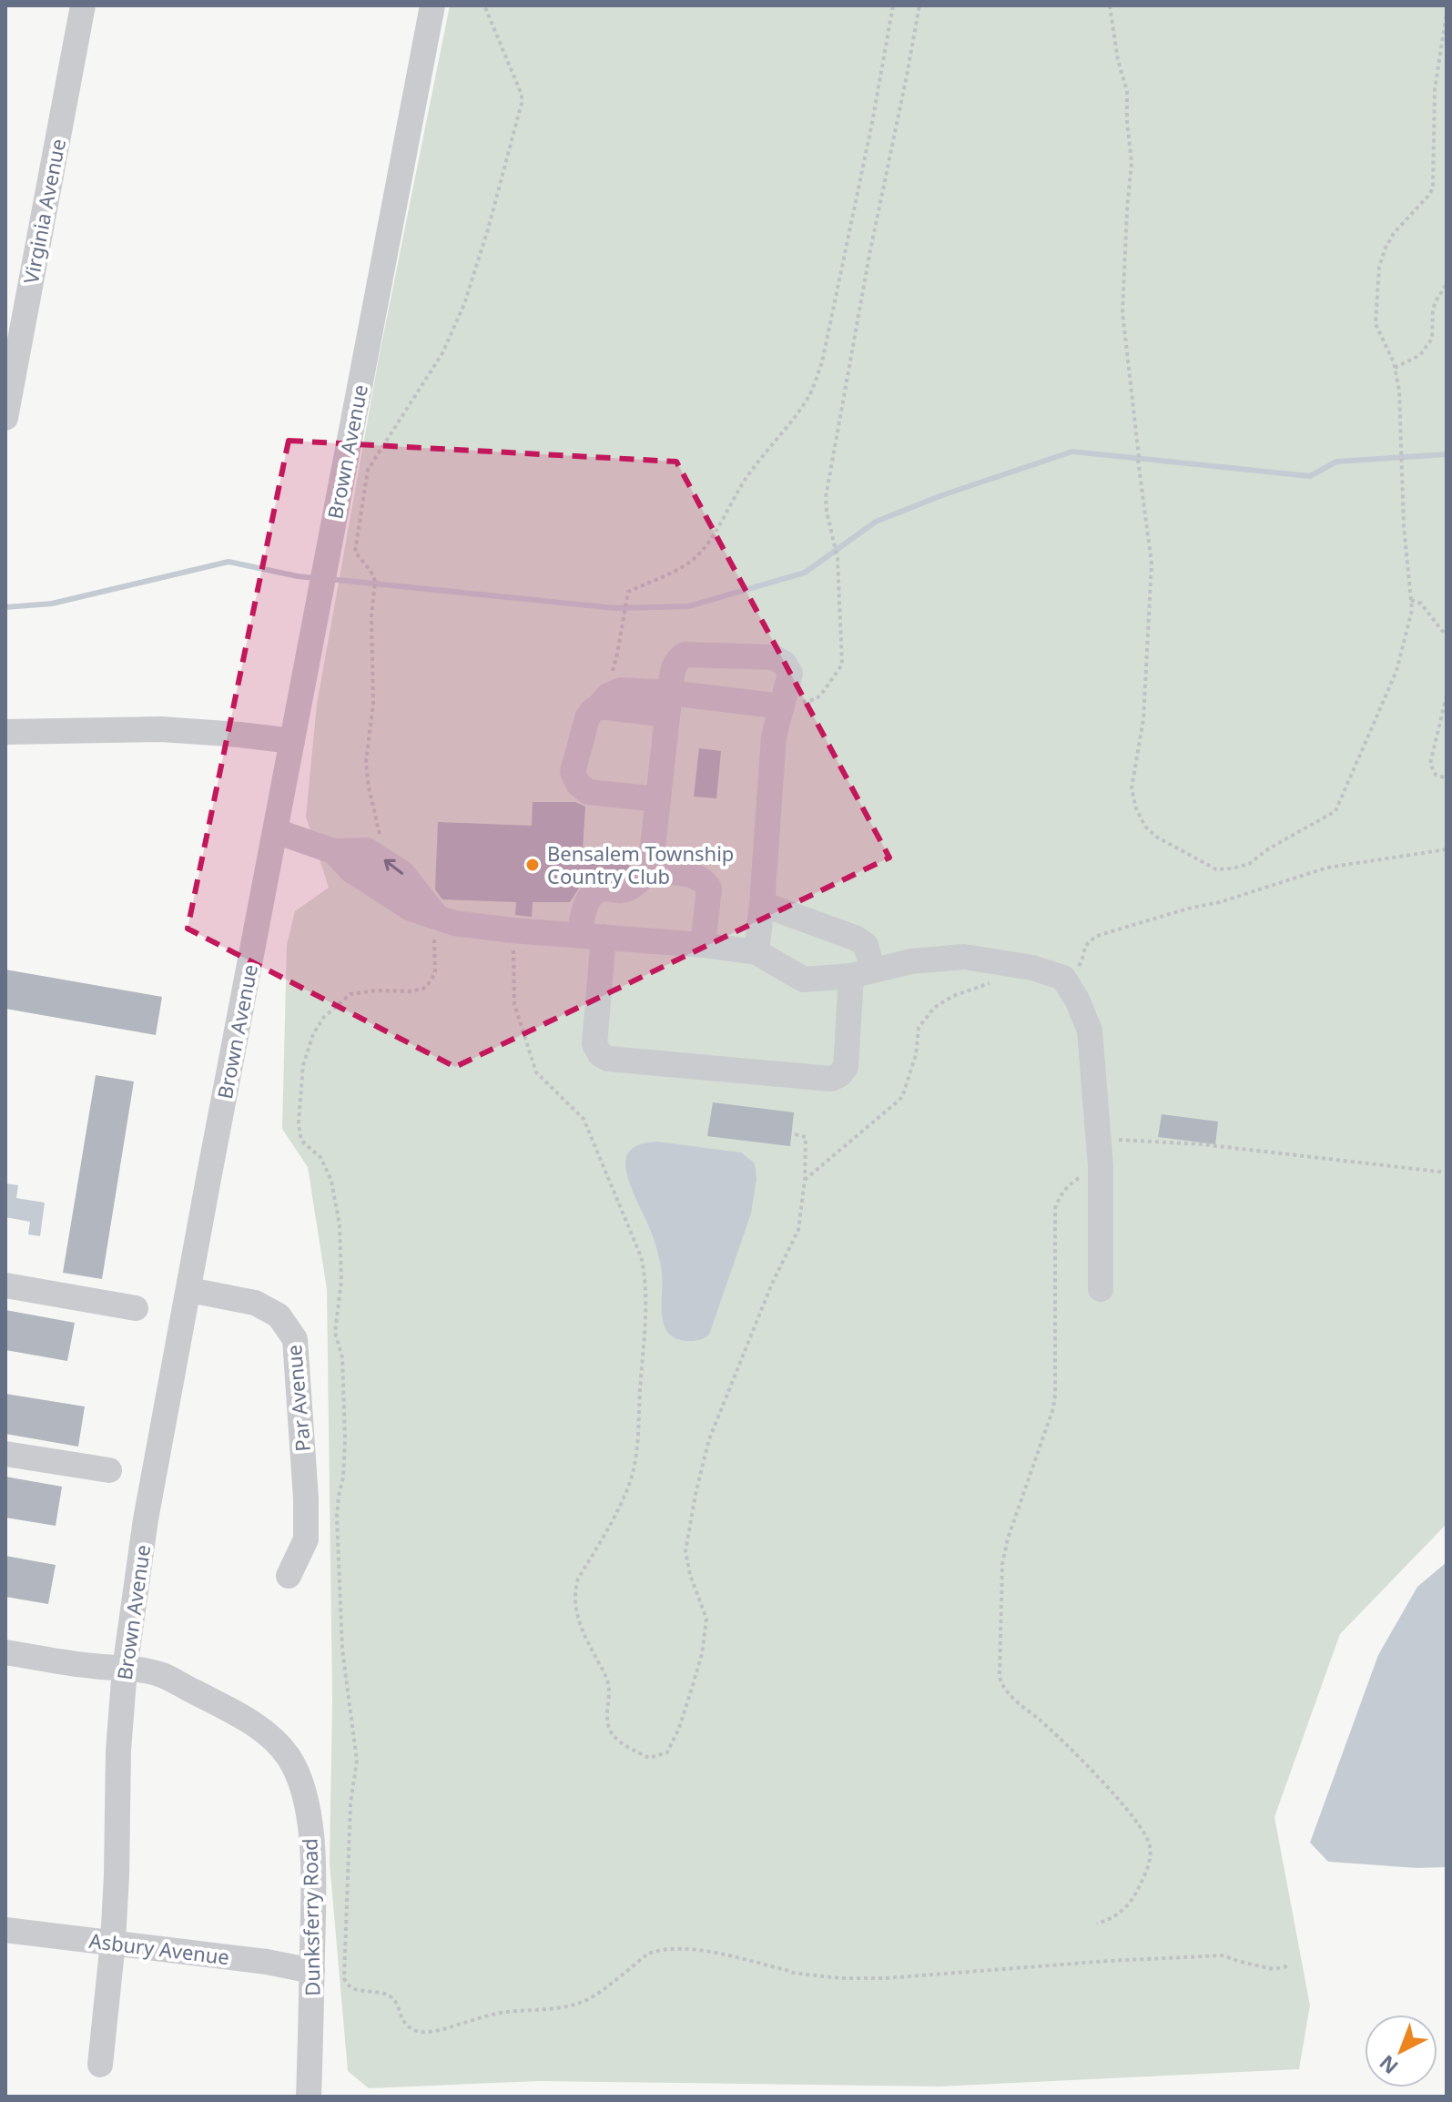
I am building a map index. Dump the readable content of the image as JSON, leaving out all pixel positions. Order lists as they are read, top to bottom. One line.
{"streets":{"street":["Virginia Avenue","Brown Avenue","Par Avenue","Dunksferry Road","Asbury Avenue"]},"crossings":[["Brown Avenue","Par Avenue"],["Brown Avenue","Dunksferry Road"],["Brown Avenue","Asbury Avenue"],["Dunksferry Road","Asbury Avenue"]],"places":["Bensalem Township Country Club"],"north":"bottom left"}
